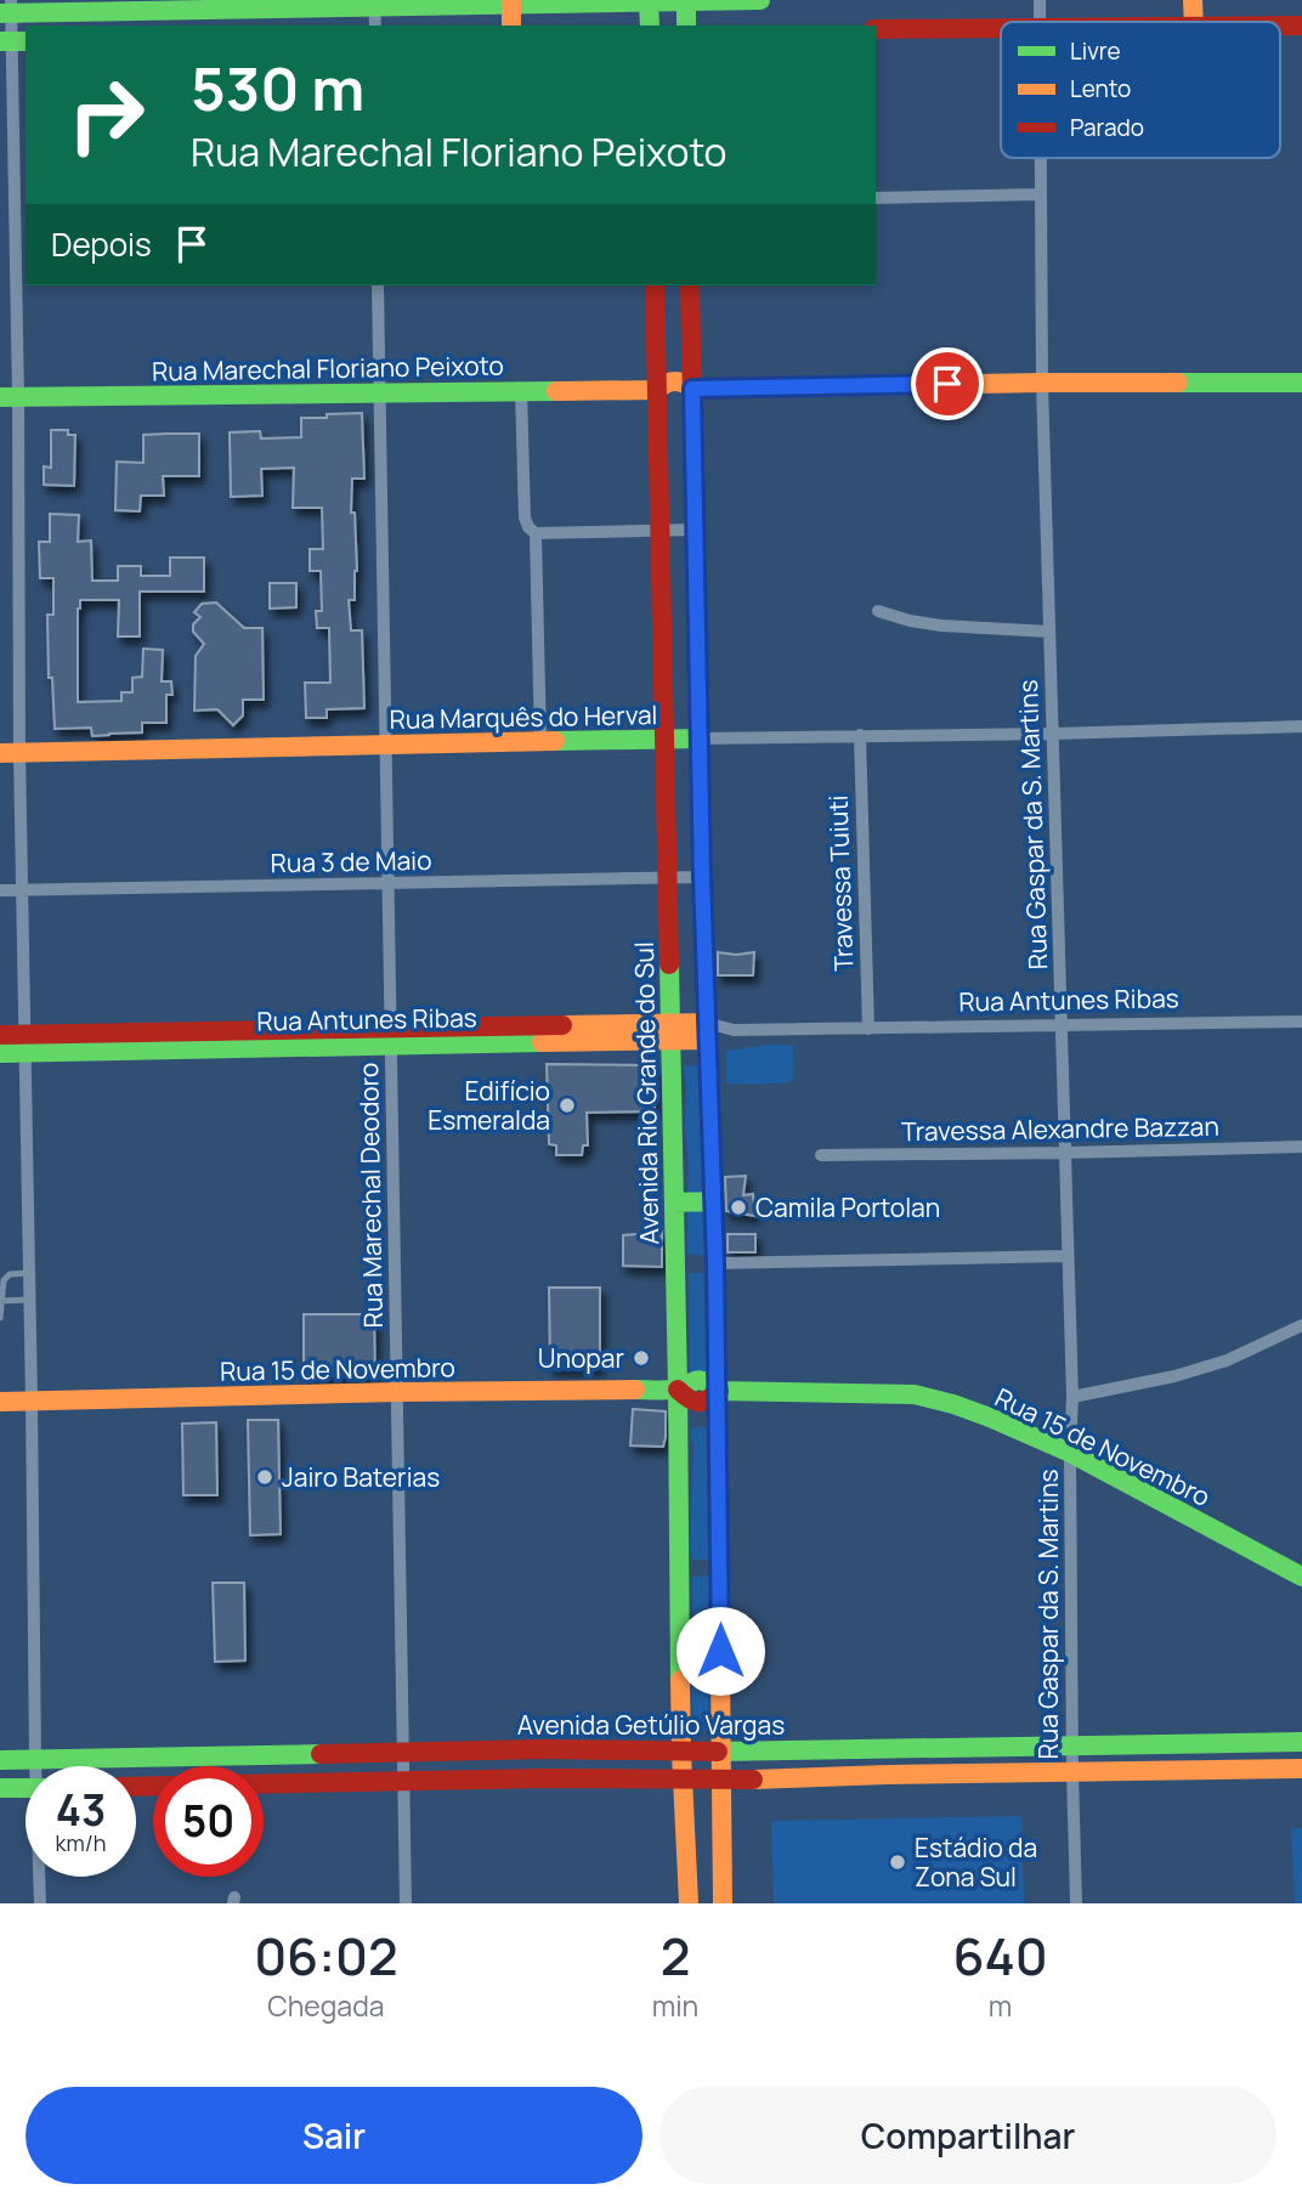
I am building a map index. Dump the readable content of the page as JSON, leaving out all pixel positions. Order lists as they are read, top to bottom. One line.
{"streets":{"main road":["Rua Marechal Floriano Peixoto","Rua Marquês do Herval","Rua Antunes Ribas","Avenida Rio Grande do Sul","Rua 15 de Novembro","Avenida Getúlio Vargas"],"street":["Rua Gaspar da S. Martins","Rua 3 de Maio","Travessa Tuiuti","Travessa Alexandre Bazzan","Rua Marechal Deodoro"]},"crossings":[["Rua Marechal Floriano Peixoto","Rua Gaspar da S. Martins"],["Rua Marechal Floriano Peixoto","Avenida Rio Grande do Sul"],["Rua Marechal Floriano Peixoto","Rua Marechal Deodoro"],["Rua Marquês do Herval","Rua Gaspar da S. Martins"],["Rua Marquês do Herval","Travessa Tuiuti"],["Rua Marquês do Herval","Avenida Rio Grande do Sul"],["Rua Marquês do Herval","Rua Marechal Deodoro"],["Rua Gaspar da S. Martins","Rua Antunes Ribas"],["Rua Gaspar da S. Martins","Travessa Alexandre Bazzan"],["Rua Gaspar da S. Martins","Rua 15 de Novembro"],["Rua Gaspar da S. Martins","Avenida Getúlio Vargas"],["Rua 3 de Maio","Avenida Rio Grande do Sul"],["Rua 3 de Maio","Rua Marechal Deodoro"],["Travessa Tuiuti","Rua Antunes Ribas"],["Rua Antunes Ribas","Avenida Rio Grande do Sul"],["Rua Antunes Ribas","Rua Marechal Deodoro"],["Avenida Rio Grande do Sul","Rua 15 de Novembro"],["Avenida Rio Grande do Sul","Avenida Getúlio Vargas"],["Rua Marechal Deodoro","Rua 15 de Novembro"],["Rua Marechal Deodoro","Avenida Getúlio Vargas"]],"places":["Edifício Esmeralda","Camila Portolan","Unopar","Jairo Baterias","Estádio da Zona Sul"],"legend":["Livre","Lento","Parado"],"page":{"turn":["530 m","Rua Marechal Floriano Peixoto"],"then":"Depois","speed":"43 km/h","limit":"50","eta":["06:02","Chegada","2","min","640","m"],"buttons":["Sair","Compartilhar"]}}
